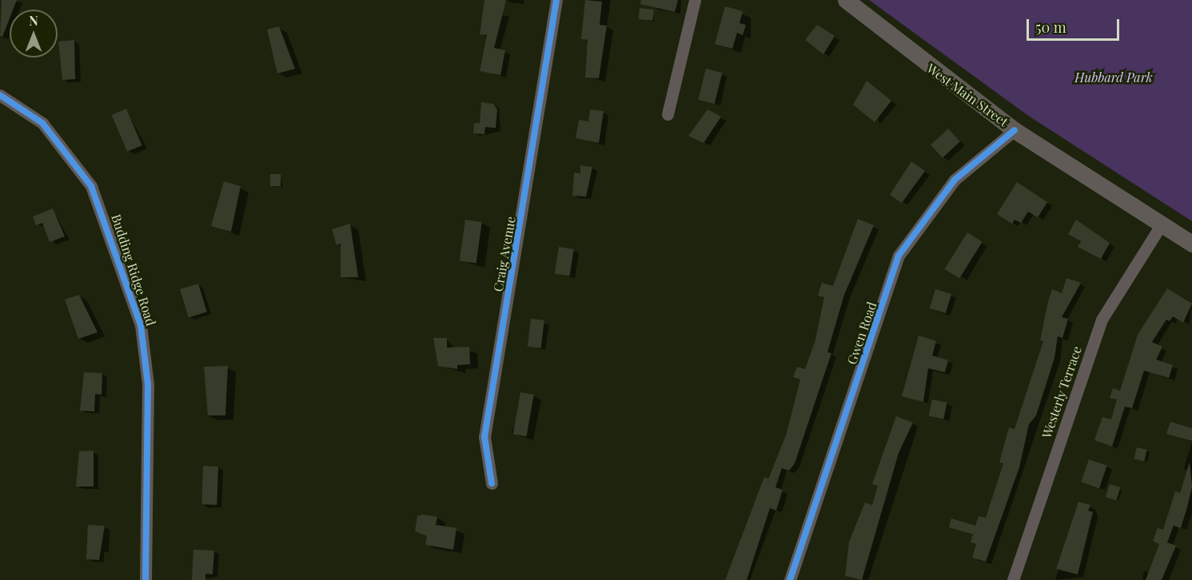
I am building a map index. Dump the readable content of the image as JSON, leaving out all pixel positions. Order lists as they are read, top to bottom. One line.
{"streets":{"main road":["West Main Street"],"street":["Craig Avenue","Budding Ridge Road","Gwen Road","Westerly Terrace"]},"crossings":[["West Main Street","Gwen Road"],["West Main Street","Westerly Terrace"]],"parks":["Hubbard Park"],"scale_bar":"50 m","north":"top"}
